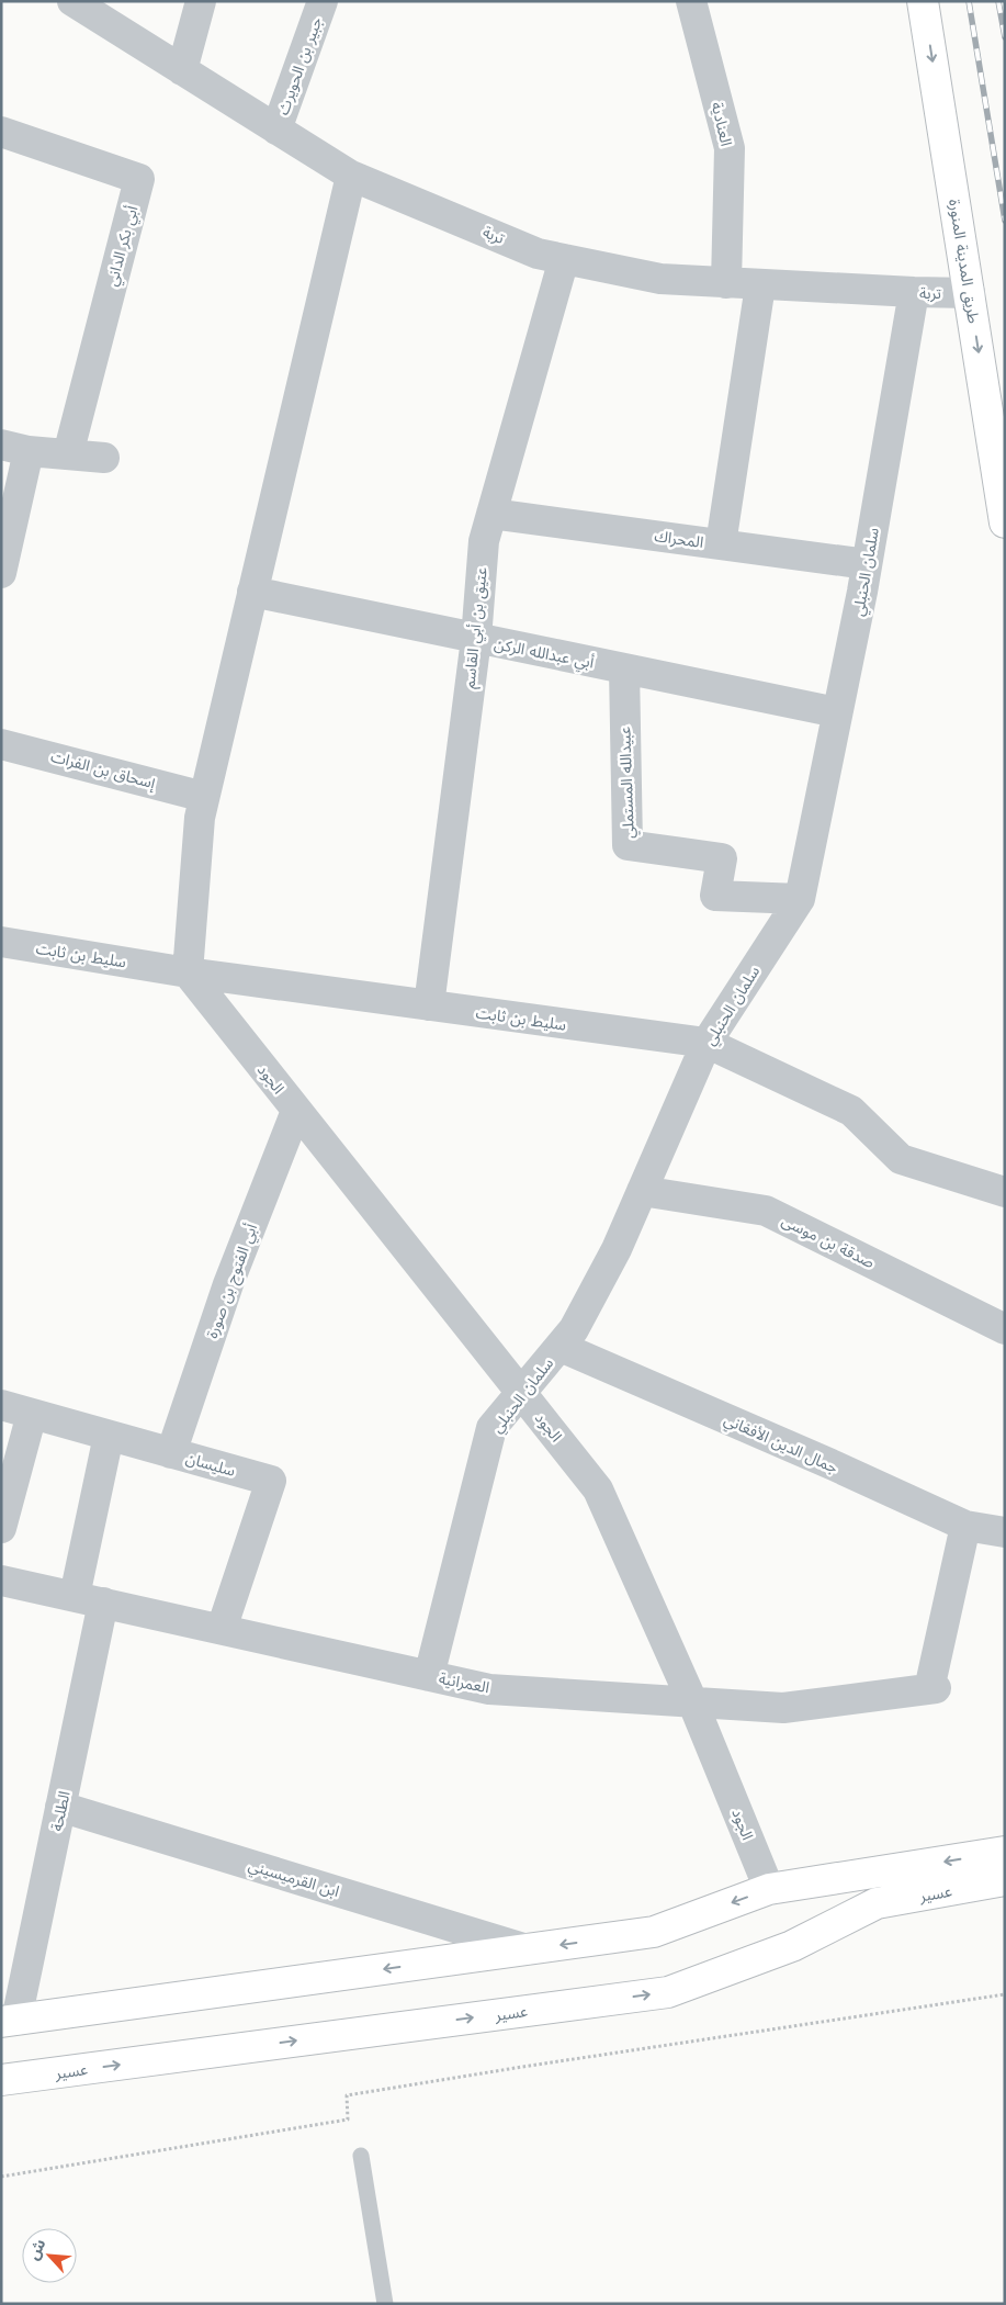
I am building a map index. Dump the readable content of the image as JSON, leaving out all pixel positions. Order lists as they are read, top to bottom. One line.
{"streets":{"main road":["طريق المدينة المنورة","عسير"],"street":["جبير بن الحويرث","العنادية","تربة","أبي بكر الداني","المحراك","سلمان الحنبلي","عتيق بن أبي القاسم","أبي عبدالله الركن","إسحاق بن الفرات","عبيدالله المستملي","سليط بن ثابت","الجود","صدقة بن موسى","أبي الفتوح بن صورة","جمال الدين الأفغاني","سليسان","العمرانية","الطلحة","ابن القرميسيني"]},"crossings":[["جبير بن الحويرث","تربة"],["العنادية","تربة"],["تربة","طريق المدينة المنورة"],["تربة","سلمان الحنبلي"],["تربة","عتيق بن أبي القاسم"],["المحراك","سلمان الحنبلي"],["المحراك","عتيق بن أبي القاسم"],["سلمان الحنبلي","أبي عبدالله الركن"],["سلمان الحنبلي","عبيدالله المستملي"],["سلمان الحنبلي","سليط بن ثابت"],["سلمان الحنبلي","الجود"],["سلمان الحنبلي","صدقة بن موسى"],["سلمان الحنبلي","جمال الدين الأفغاني"],["سلمان الحنبلي","العمرانية"],["عتيق بن أبي القاسم","أبي عبدالله الركن"],["عتيق بن أبي القاسم","سليط بن ثابت"],["أبي عبدالله الركن","عبيدالله المستملي"],["سليط بن ثابت","الجود"],["الجود","أبي الفتوح بن صورة"],["الجود","العمرانية"],["الجود","عسير"],["أبي الفتوح بن صورة","سليسان"],["جمال الدين الأفغاني","العمرانية"],["سليسان","العمرانية"],["العمرانية","الطلحة"],["الطلحة","ابن القرميسيني"],["الطلحة","عسير"],["ابن القرميسيني","عسير"]],"one_way":["طريق المدينة المنورة"],"north":"top left"}
